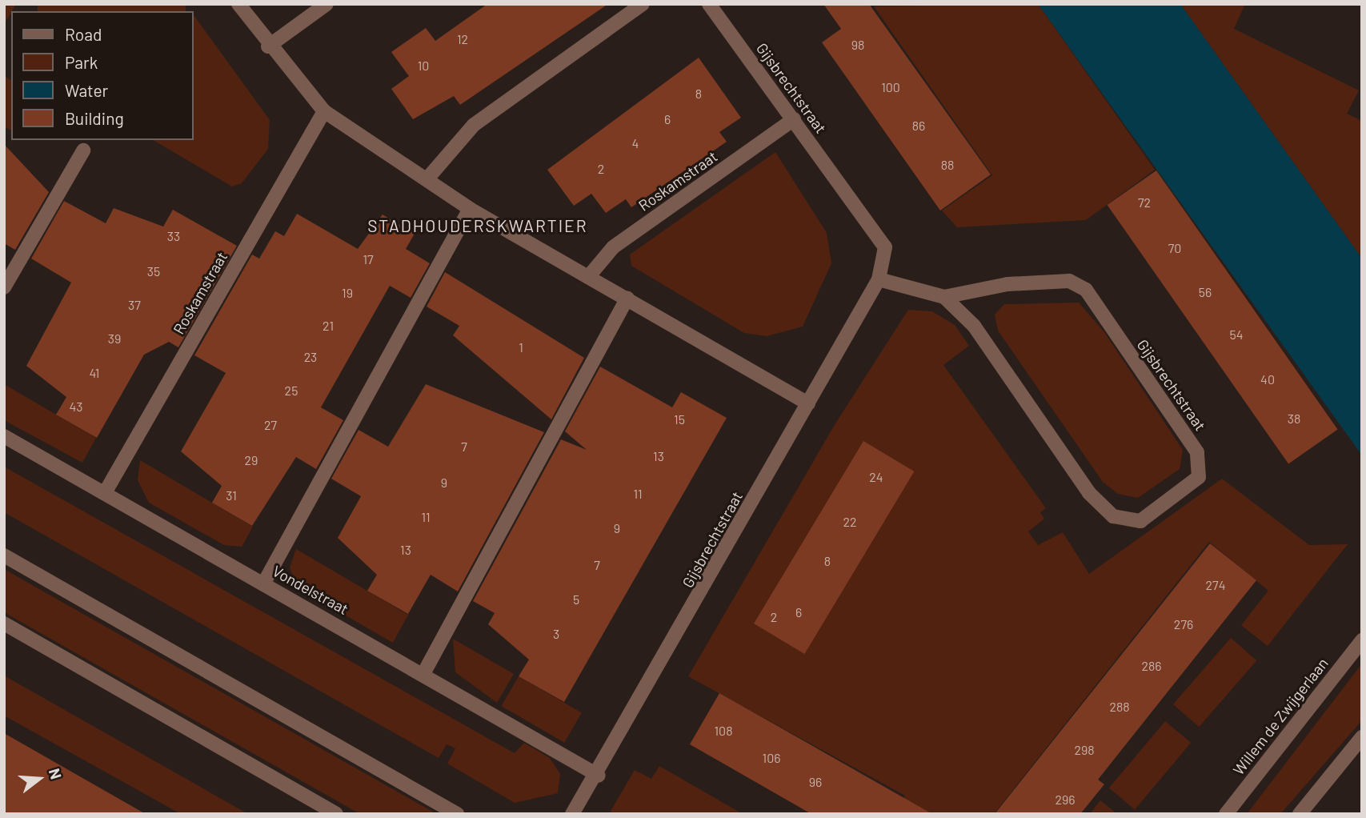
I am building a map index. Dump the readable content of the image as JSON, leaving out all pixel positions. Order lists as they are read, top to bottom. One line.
{"streets":{"street":["Gijsbrechtstraat","Roskamstraat","Vondelstraat","Willem de Zwijgerlaan"]},"crossings":[["Gijsbrechtstraat","Roskamstraat"],["Gijsbrechtstraat","Vondelstraat"],["Roskamstraat","Vondelstraat"]],"districts":["STADHOUDERSKWARTIER"],"house_numbers":["12","98","10","100","8","6","86","4","88","2","72","33","70","17","35","56","19","37","21","54","39","1","23","41","40","25","43","38","15","27","7","13","29","24","9","11","31","11","22","9","13","8","7","274","5","6","2","276","3","286","288","108","298","106","96","296"],"legend":["Road","Park","Water","Building"],"north":"right"}
